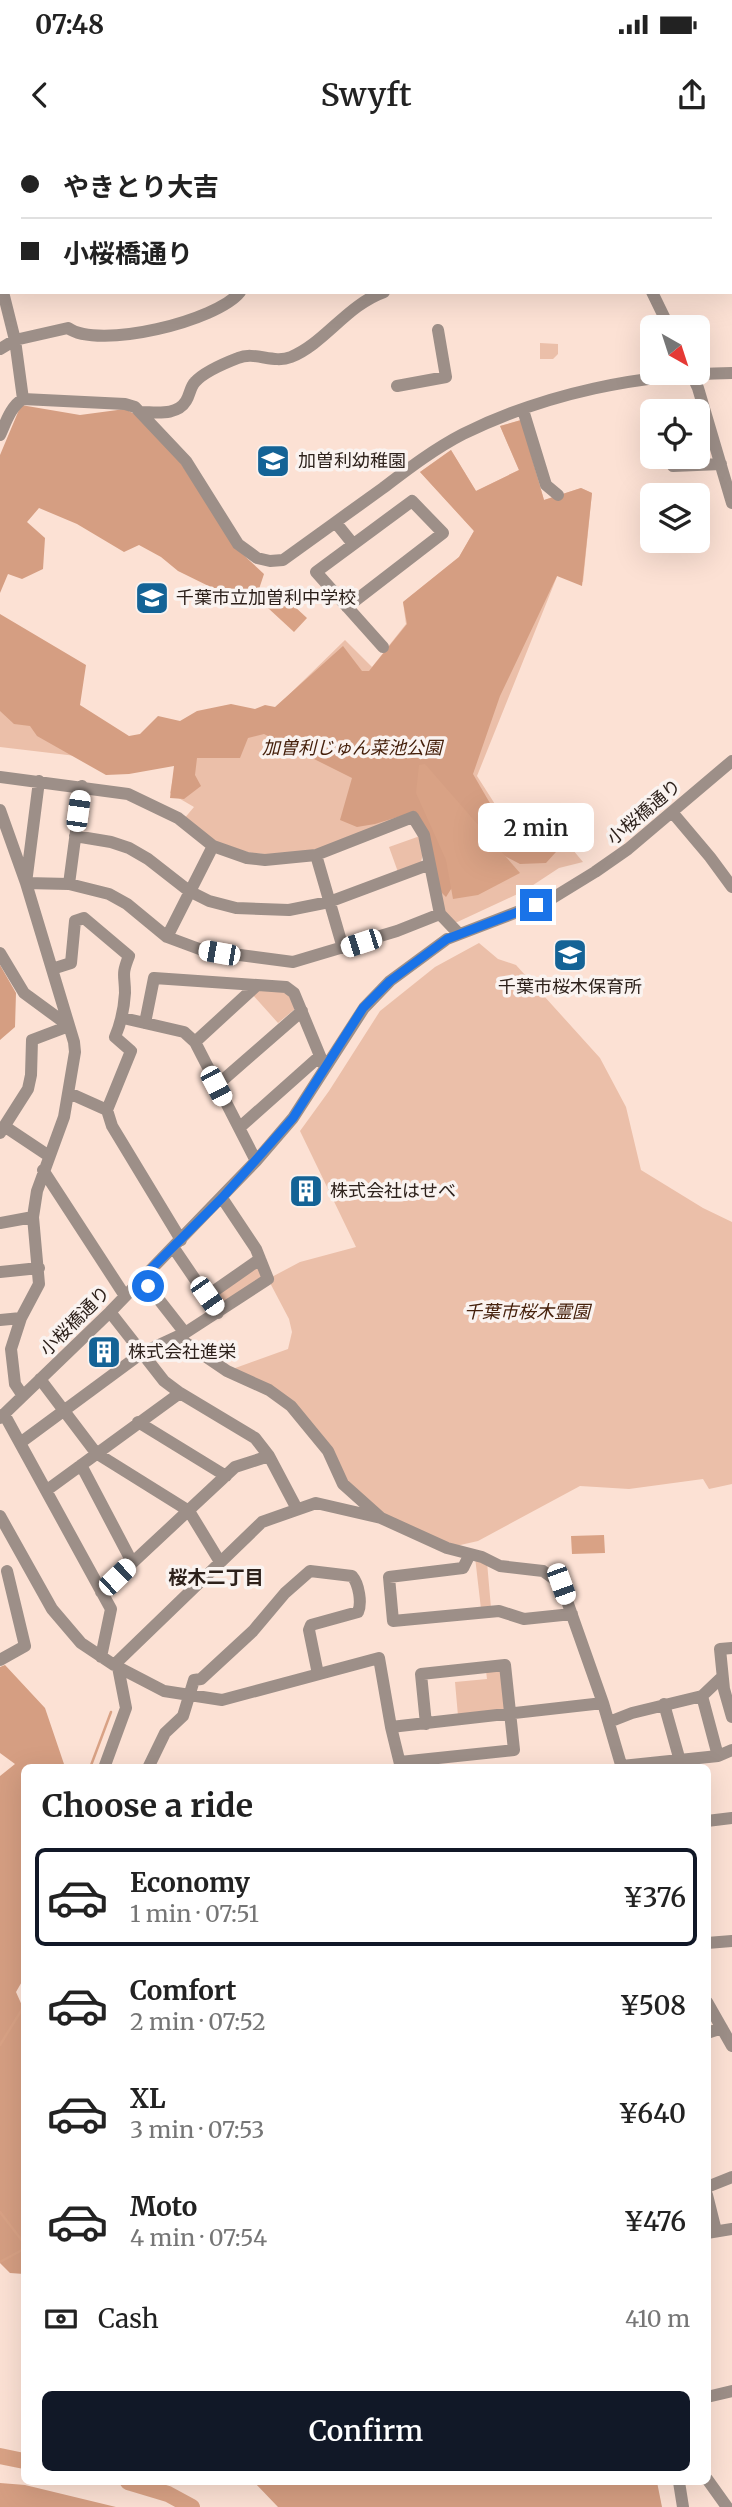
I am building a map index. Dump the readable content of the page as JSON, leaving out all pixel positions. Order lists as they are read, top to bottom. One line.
{"streets":{"street":["小桜橋通り"]},"districts":["桜木二丁目"],"parks":["加曽利じゅん菜池公園","千葉市桜木霊園"],"places":{"school or university":["加曽利幼稚園","千葉市立加曽利中学校","千葉市桜木保育所"],"building":["株式会社はせべ","株式会社進栄"]},"north":"bottom right","page":{"status":"07:48","header":"Swyft","banner":["やきとり大吉","小桜橋通り"],"bubble":"2 min","heading":"Choose a ride","list":[{"name":"Economy","note":"1 min · 07:51","value":"¥376"},{"name":"Comfort","note":"2 min · 07:52","value":"¥508"},{"name":"XL","note":"3 min · 07:53","value":"¥640"},{"name":"Moto","note":"4 min · 07:54","value":"¥476"}],"pay":["Cash","410 m"],"buttons":"Confirm"}}
